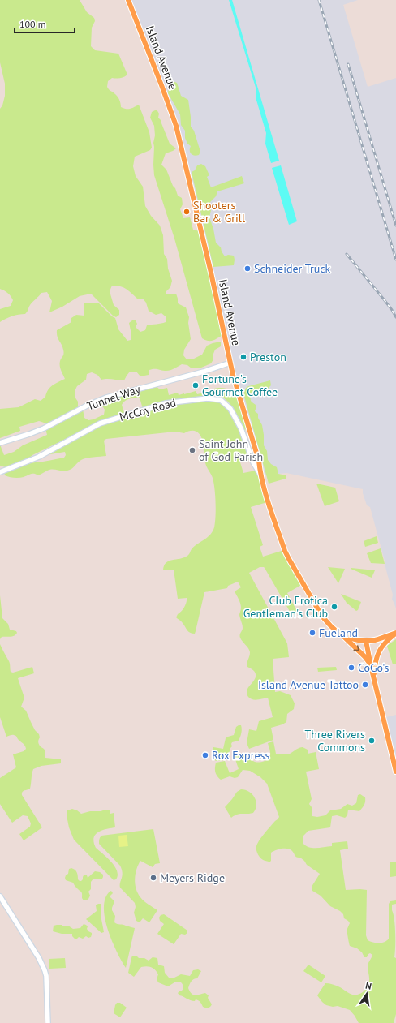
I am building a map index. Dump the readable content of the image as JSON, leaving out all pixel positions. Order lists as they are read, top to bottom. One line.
{"streets":{"main road":["Island Avenue"],"street":["Tunnel Way","McCoy Road"]},"crossings":[["Island Avenue","Tunnel Way"],["Island Avenue","McCoy Road"]],"places":["Shooters Bar & Grill","Schneider Truck","Preston","Fortune's Gourmet Coffee","Saint John of God Parish","Club Erotica Gentleman's Club","Fueland","CoGo's","Island Avenue Tattoo","Three Rivers Commons","Rox Express","Meyers Ridge"],"scale_bar":"100 m","north":"top"}
